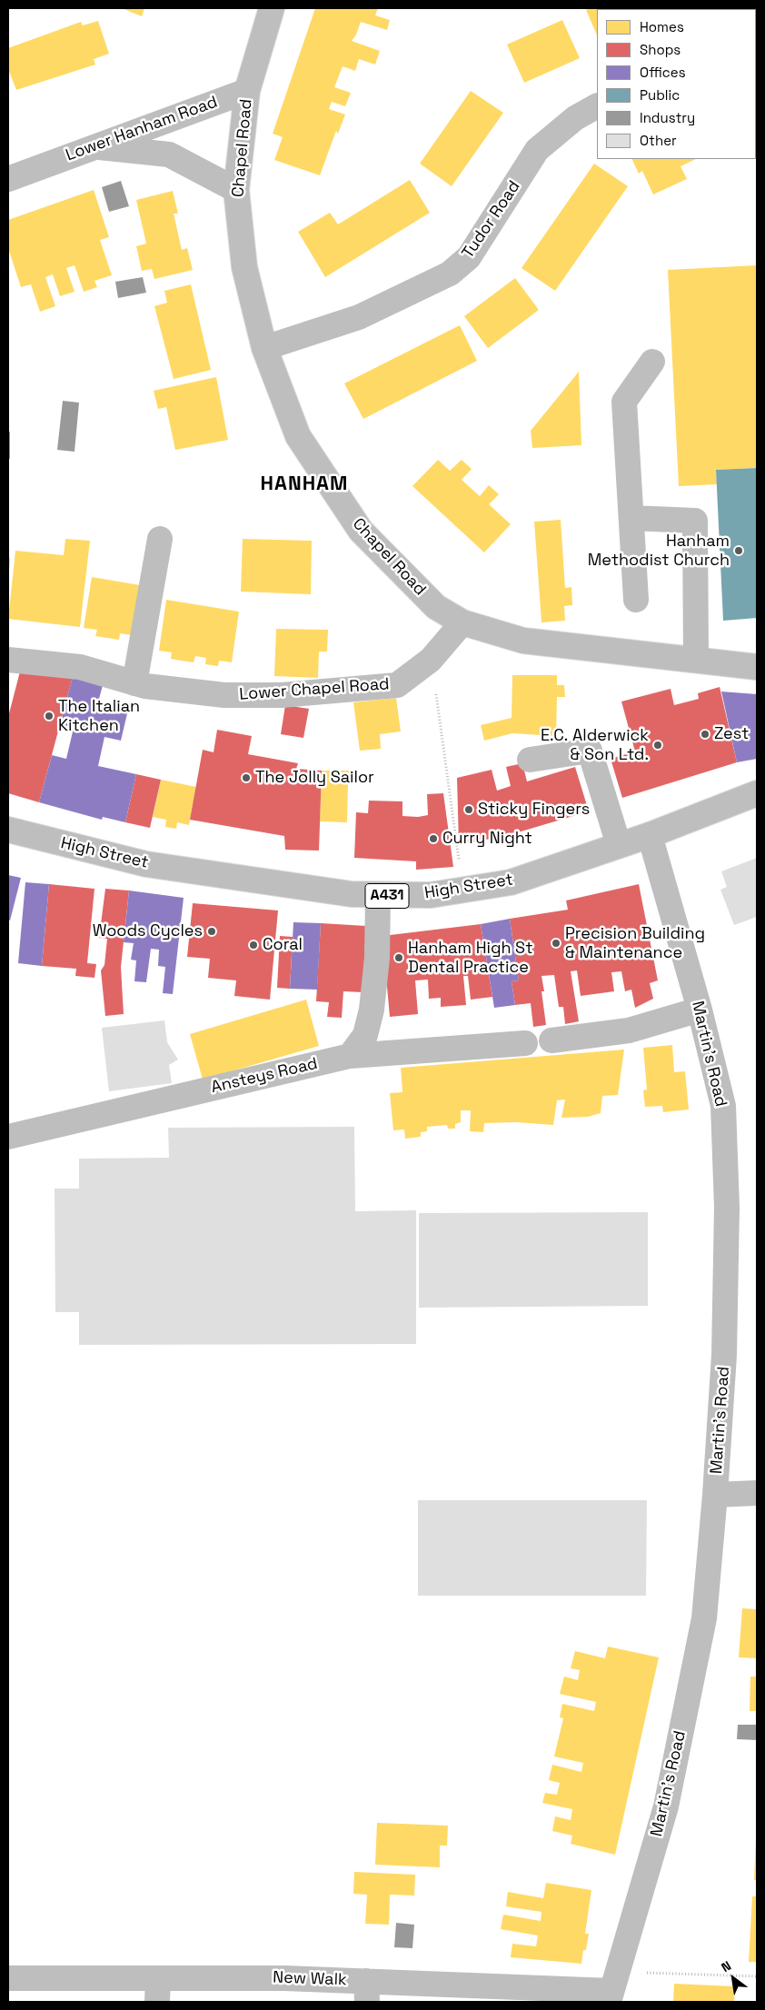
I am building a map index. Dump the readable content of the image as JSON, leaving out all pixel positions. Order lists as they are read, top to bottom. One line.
{"streets":{"street":["Lower Hanham Road","Chapel Road","Tudor Road","Lower Chapel Road","High Street","A431","Martin's Road","Ansteys Road","New Walk"]},"crossings":[["Lower Hanham Road","Chapel Road"],["Chapel Road","Tudor Road"],["Chapel Road","Lower Chapel Road"],["High Street","Martin's Road"],["Martin's Road","New Walk"]],"districts":["HANHAM"],"places":["Hanham Methodist Church","The Italian Kitchen","Zest","E.C. Alderwick & Son Ltd.","The Jolly Sailor","Sticky Fingers","Curry Night","Woods Cycles","Precision Building & Maintenance","Coral","Hanham High St Dental Practice"],"legend":["Homes","Shops","Offices","Public","Industry","Other"],"north":"top left"}
